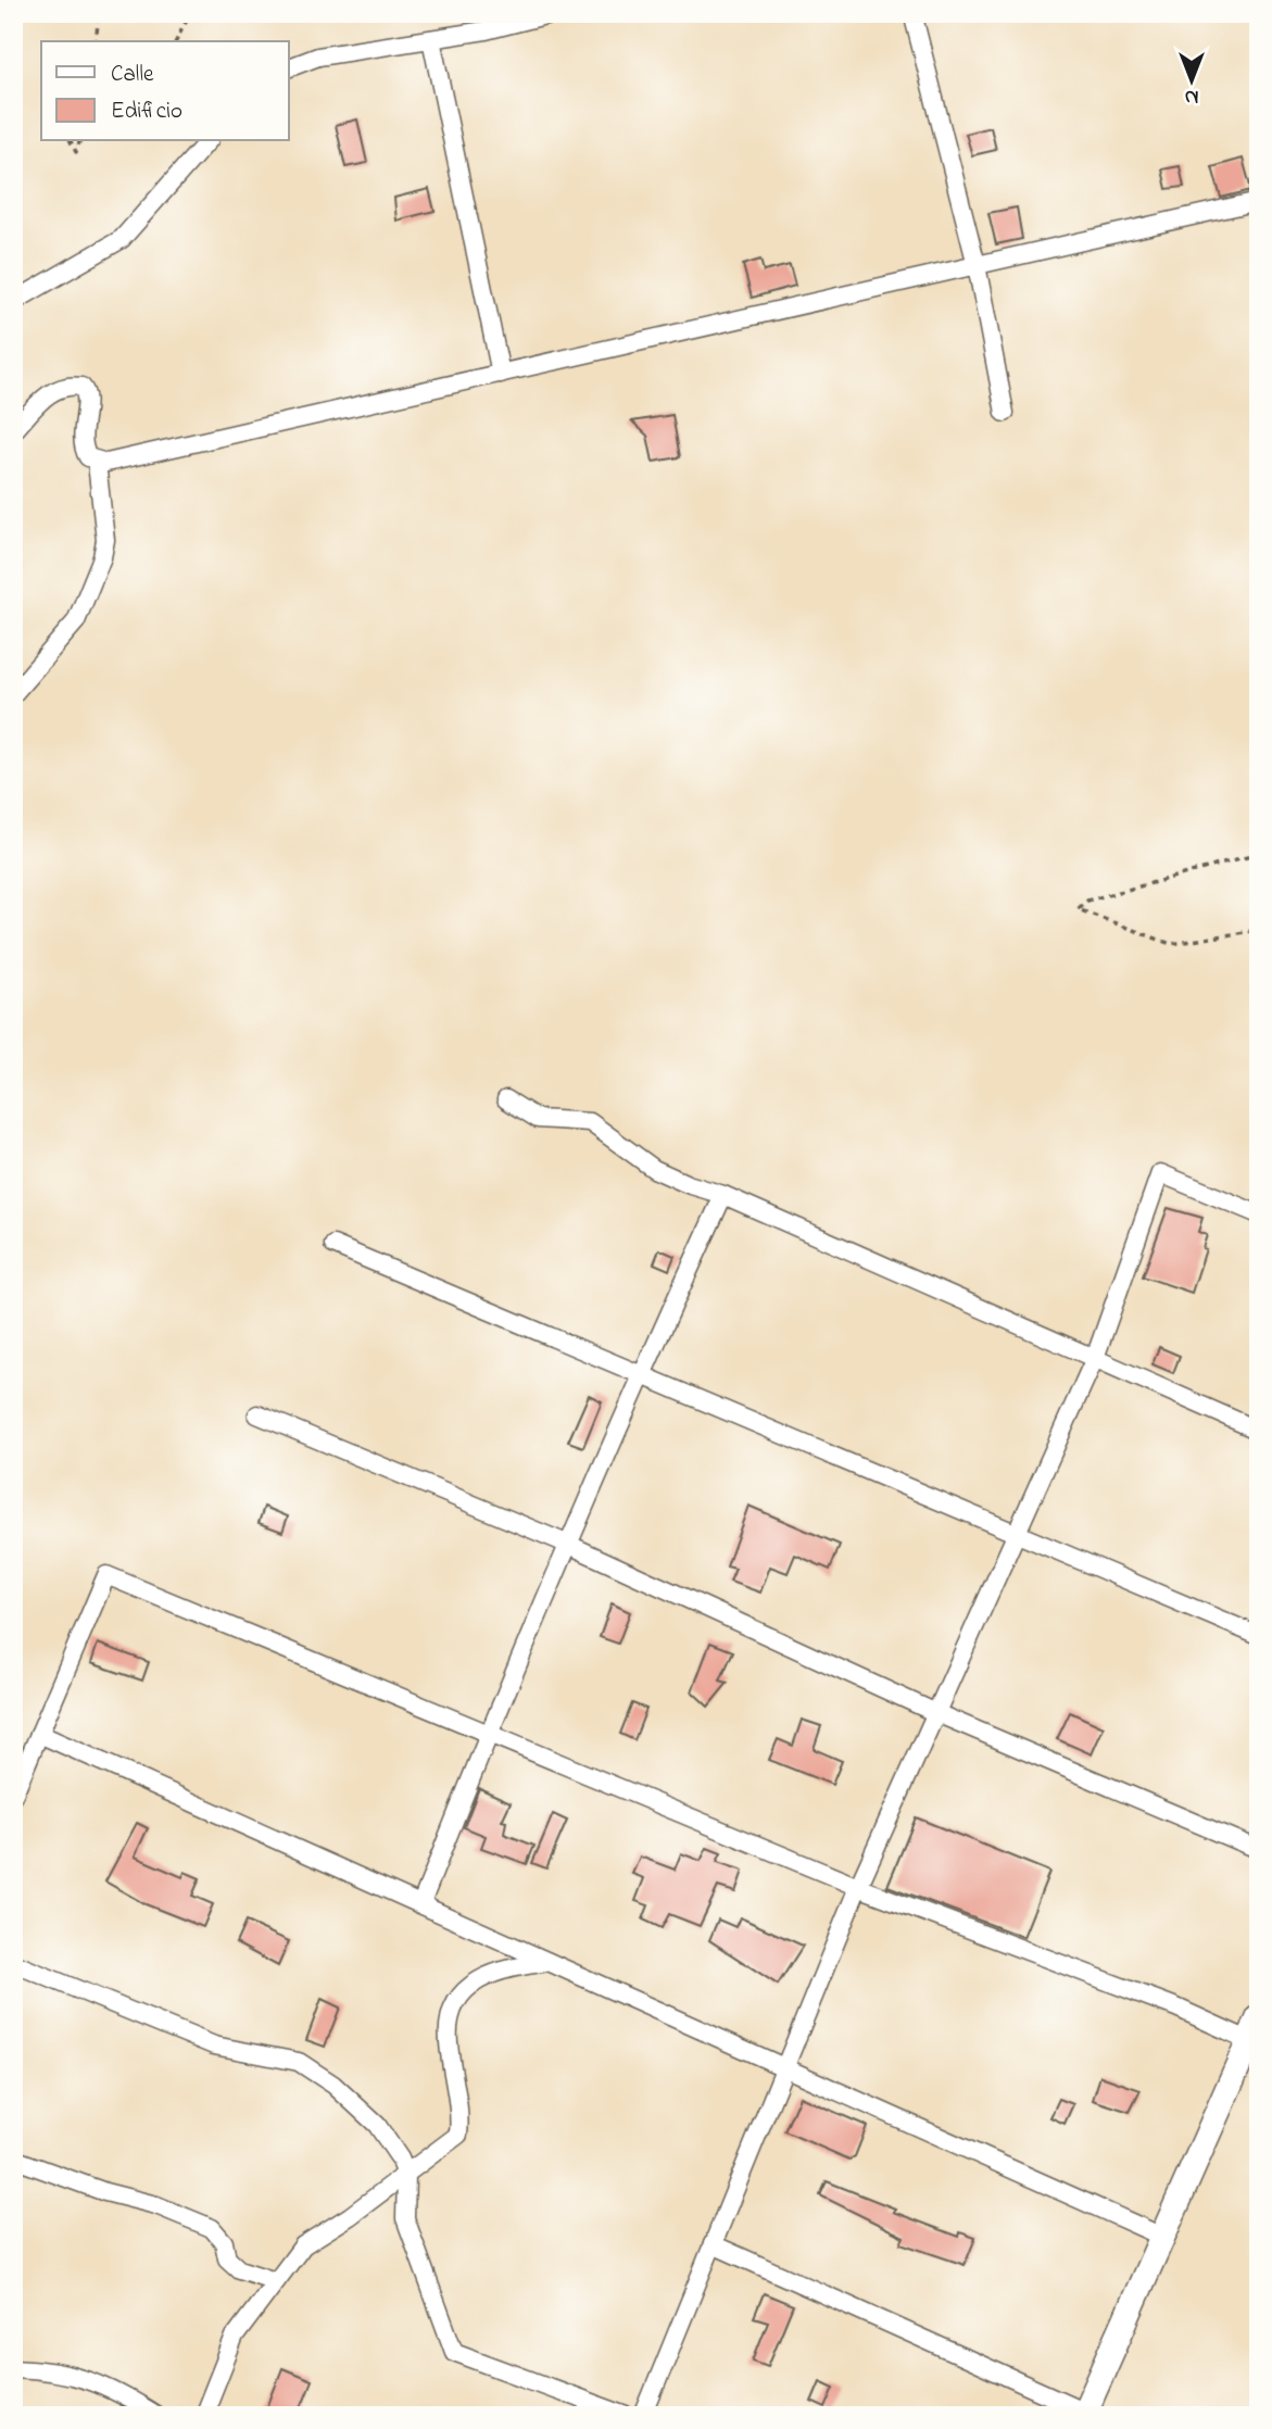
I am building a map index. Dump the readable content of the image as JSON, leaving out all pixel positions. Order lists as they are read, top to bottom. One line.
{"legend":["Calle","Edificio"],"north":"bottom"}
